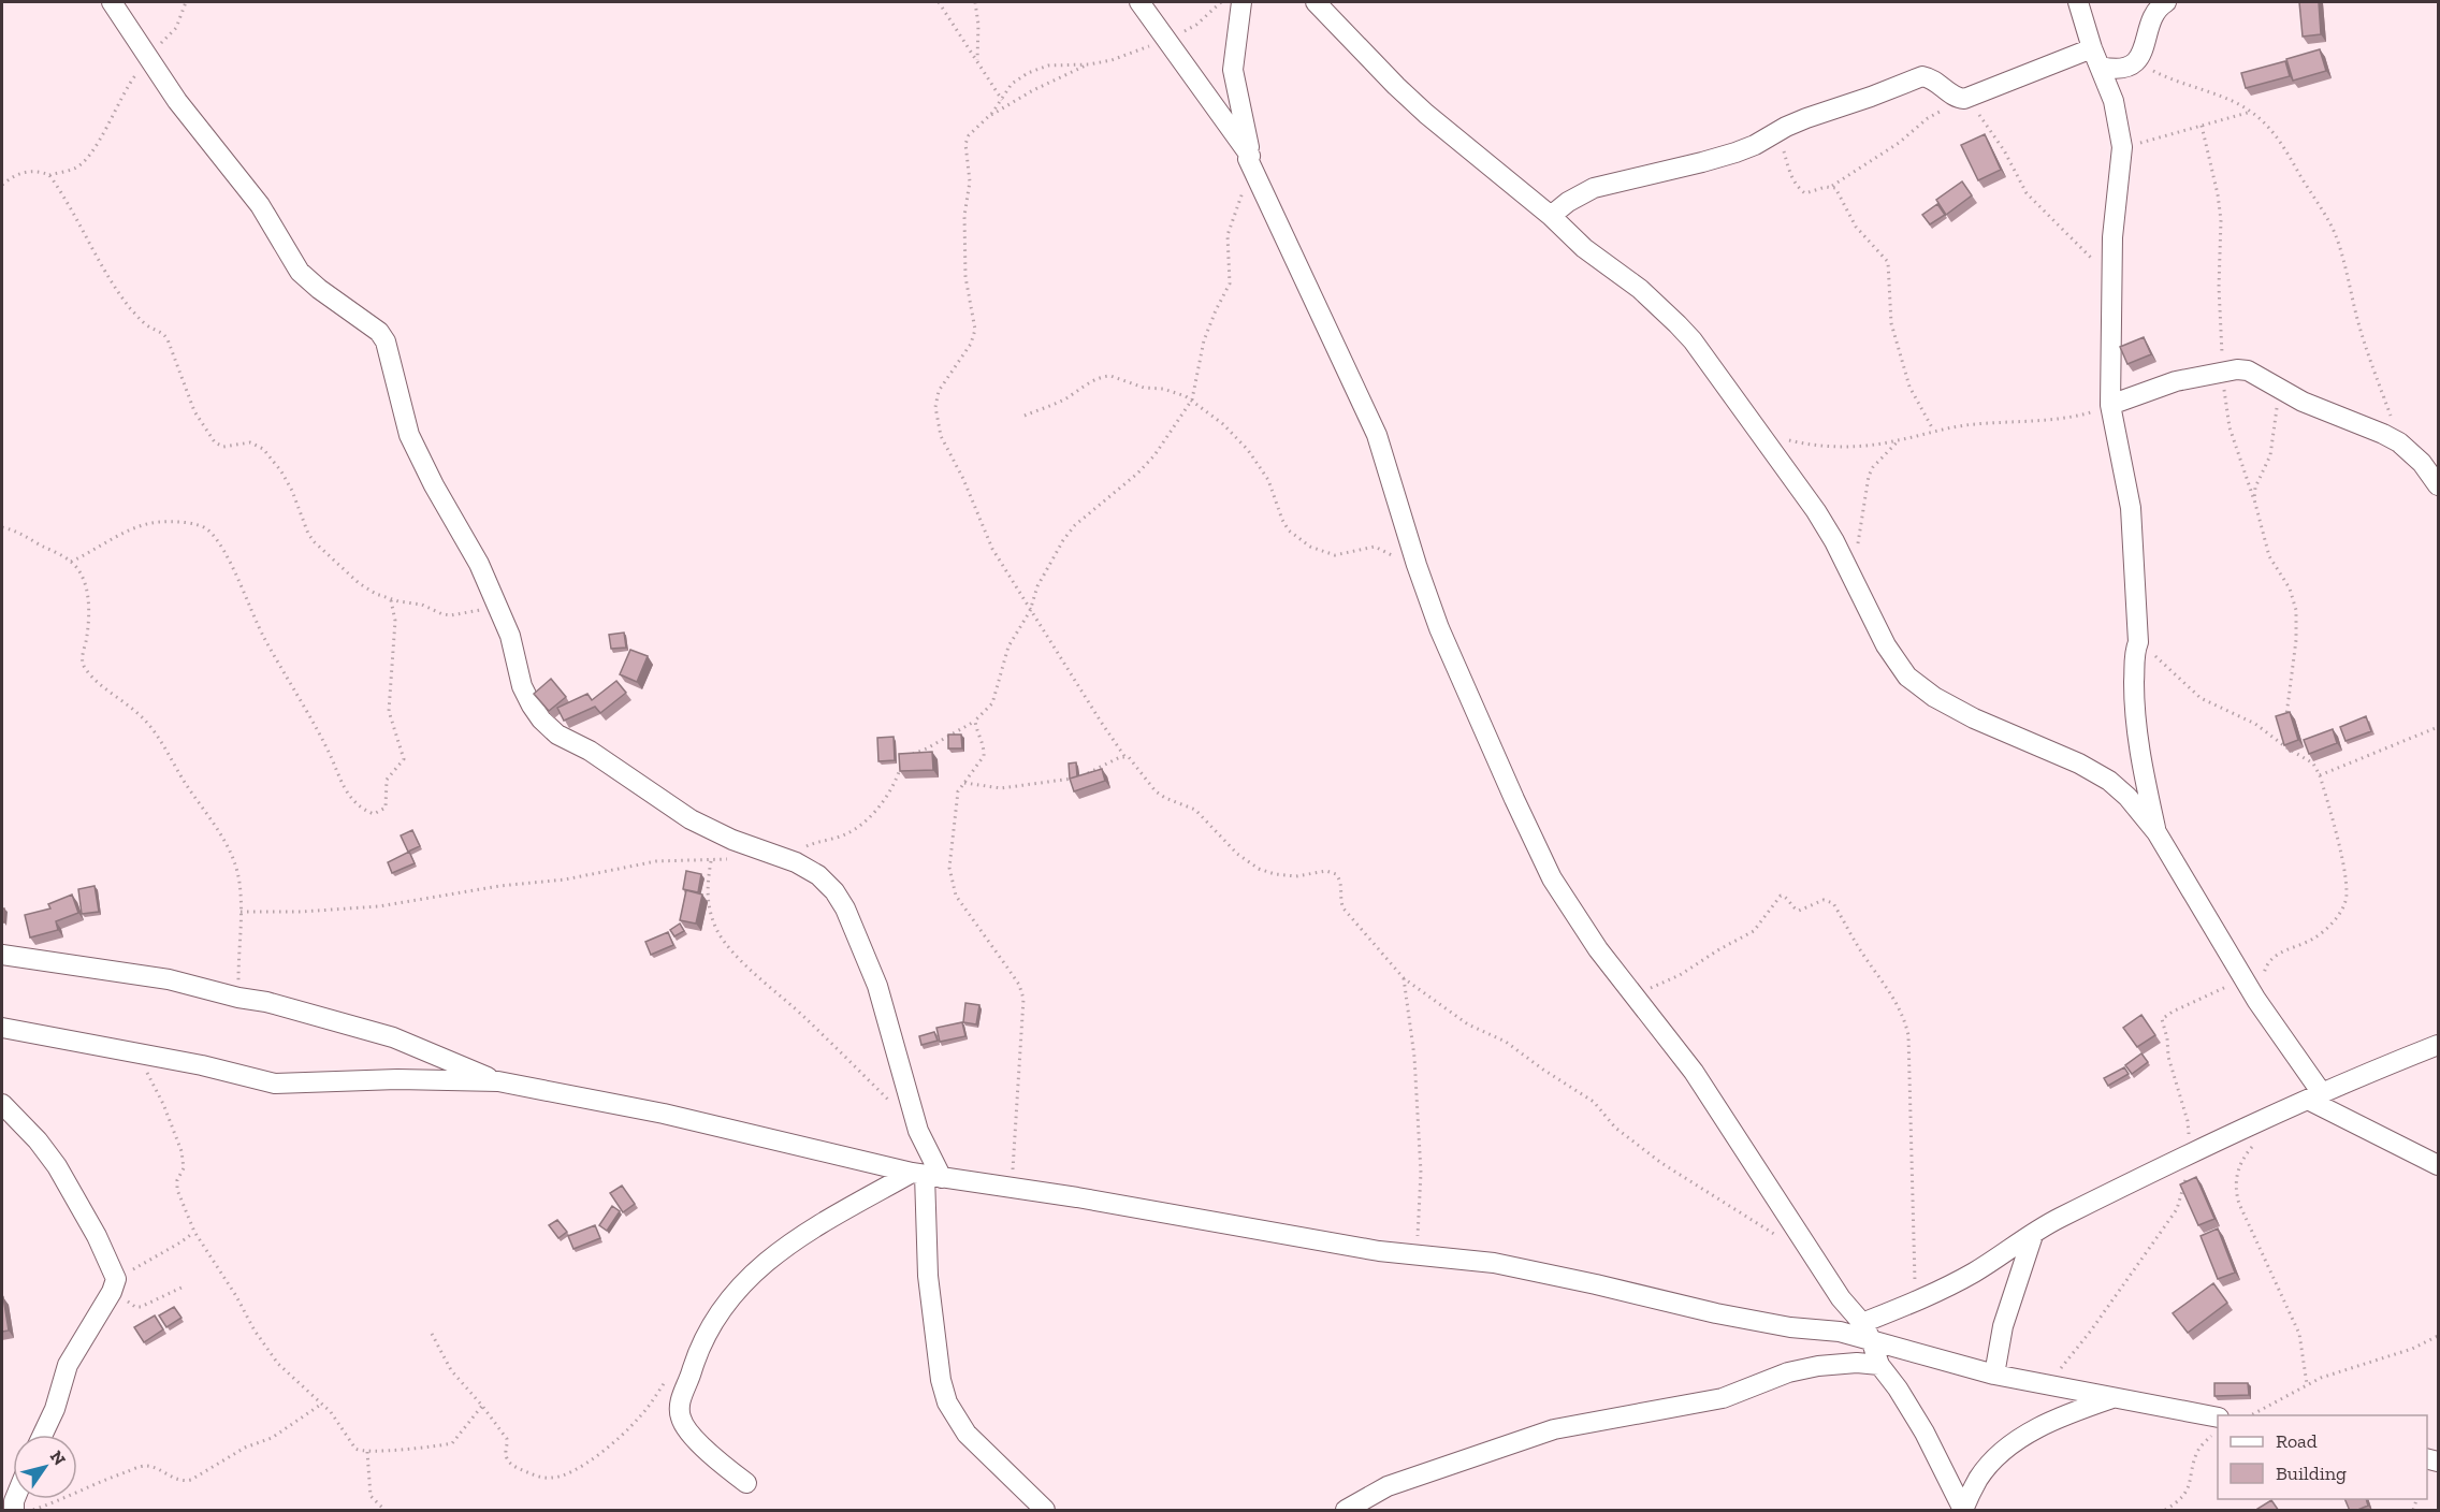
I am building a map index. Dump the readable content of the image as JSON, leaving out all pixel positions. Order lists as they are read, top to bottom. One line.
{"legend":["Road","Building"],"north":"top right"}
